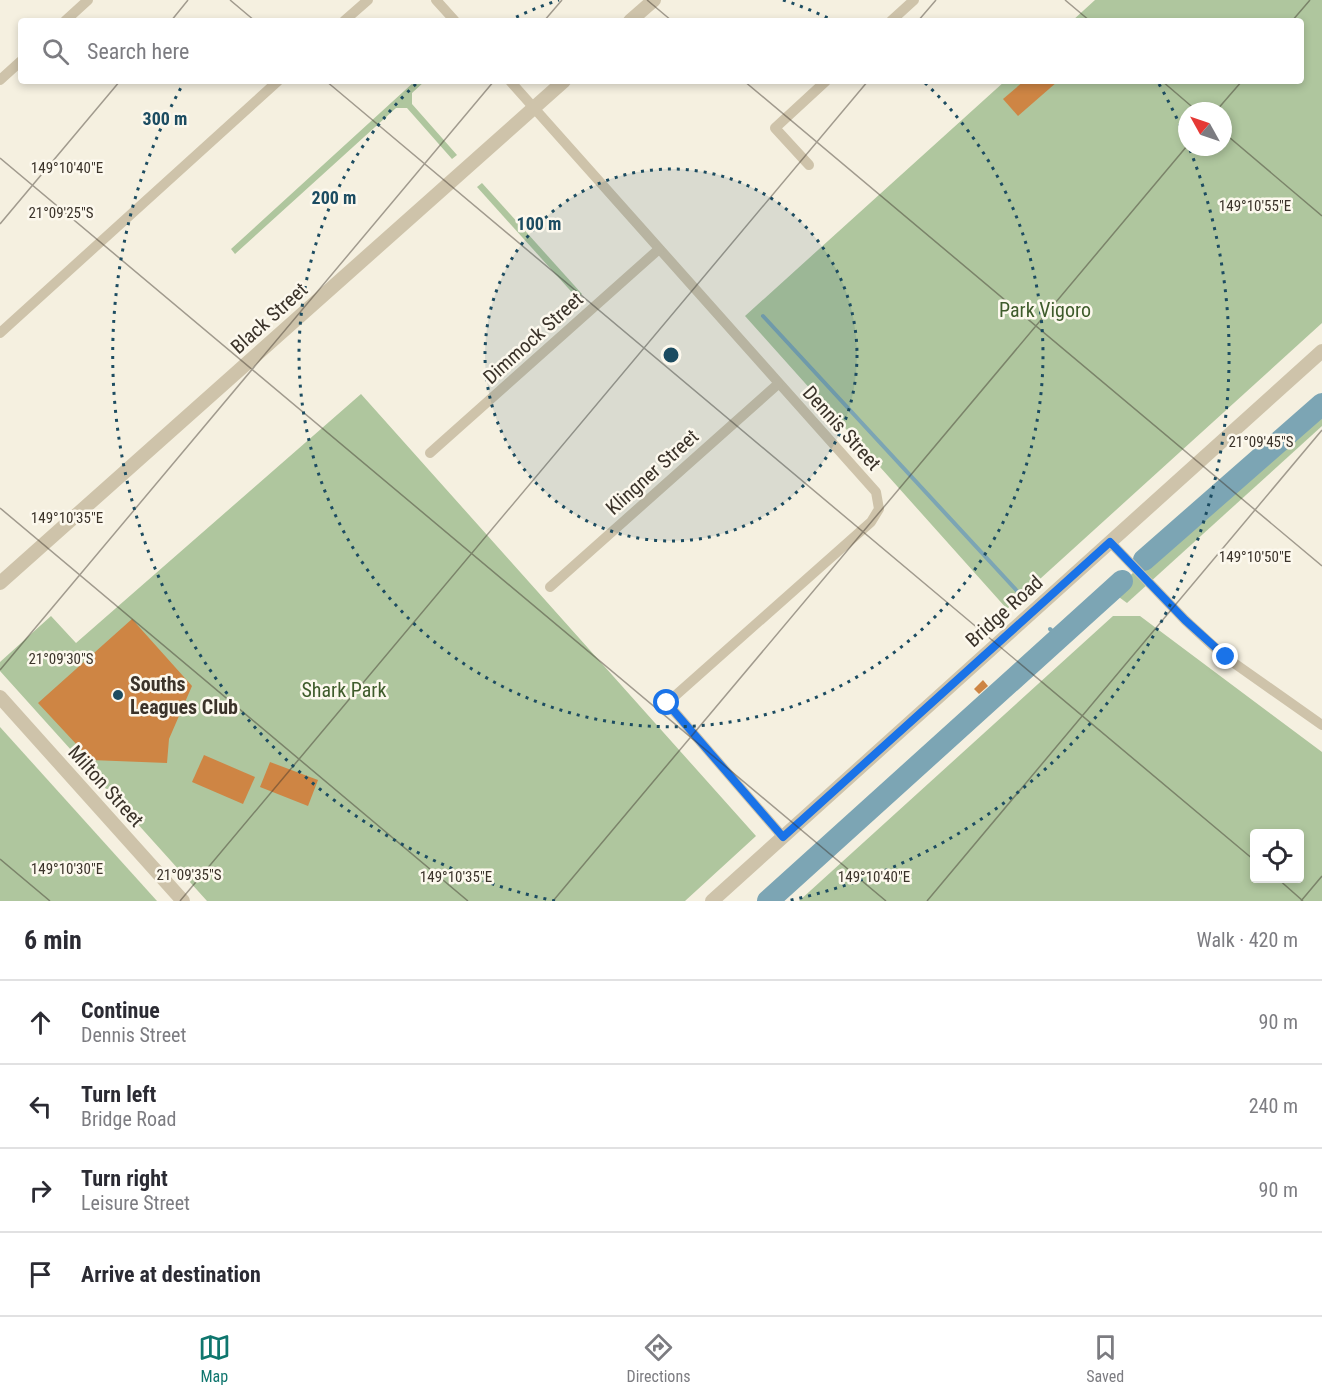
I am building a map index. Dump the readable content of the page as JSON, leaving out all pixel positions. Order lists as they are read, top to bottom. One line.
{"streets":{"street":["Black Street","Dimmock Street","Dennis Street","Klingner Street","Bridge Road","Milton Street"]},"crossings":[["Black Street","Dennis Street"],["Dimmock Street","Dennis Street"],["Dennis Street","Klingner Street"],["Dennis Street","Bridge Road"]],"parks":["Park Vigoro","Shark Park"],"places":["Souths Leagues Club"],"north":"top left","page":{"search":"Search here","heading":["6 min","Walk · 420 m"],"list":[["Continue","Dennis Street","90 m"],["Turn left","Bridge Road","240 m"],["Turn right","Leisure Street","90 m"],"Arrive at destination"],"nav":["Map","Directions","Saved"]},"coordinates":["149°10'40\"E","149°10'55\"E","21°09'25\"S","21°09'45\"S","149°10'35\"E","149°10'50\"E","21°09'30\"S","149°10'30\"E","21°09'35\"S"],"rings":["300 m","200 m","100 m"]}
